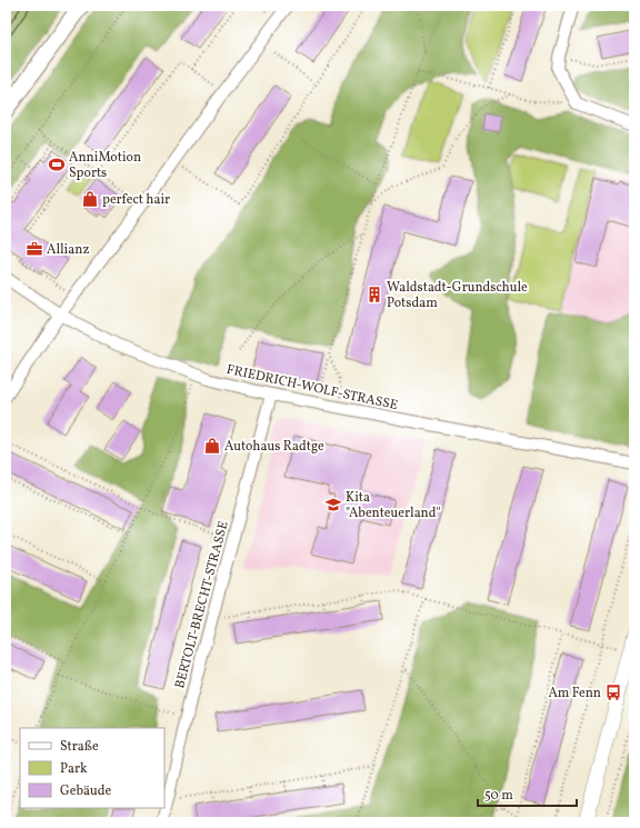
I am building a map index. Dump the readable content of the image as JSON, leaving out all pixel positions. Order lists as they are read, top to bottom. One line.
{"streets":{"street":["FRIEDRICH-WOLF-STRASSE","BERTOLT-BRECHT-STRASSE"]},"crossings":[["FRIEDRICH-WOLF-STRASSE","BERTOLT-BRECHT-STRASSE"]],"places":{"sports":["AnniMotion Sports"],"shop":["perfect hair","Autohaus Radtge"],"office":["Allianz"],"building":["Waldstadt-Grundschule Potsdam"],"school or university":["Kita \"Abenteuerland\""],"bus stop":["Am Fenn"]},"legend":["Straße","Park","Gebäude"],"scale_bar":"50 m"}
